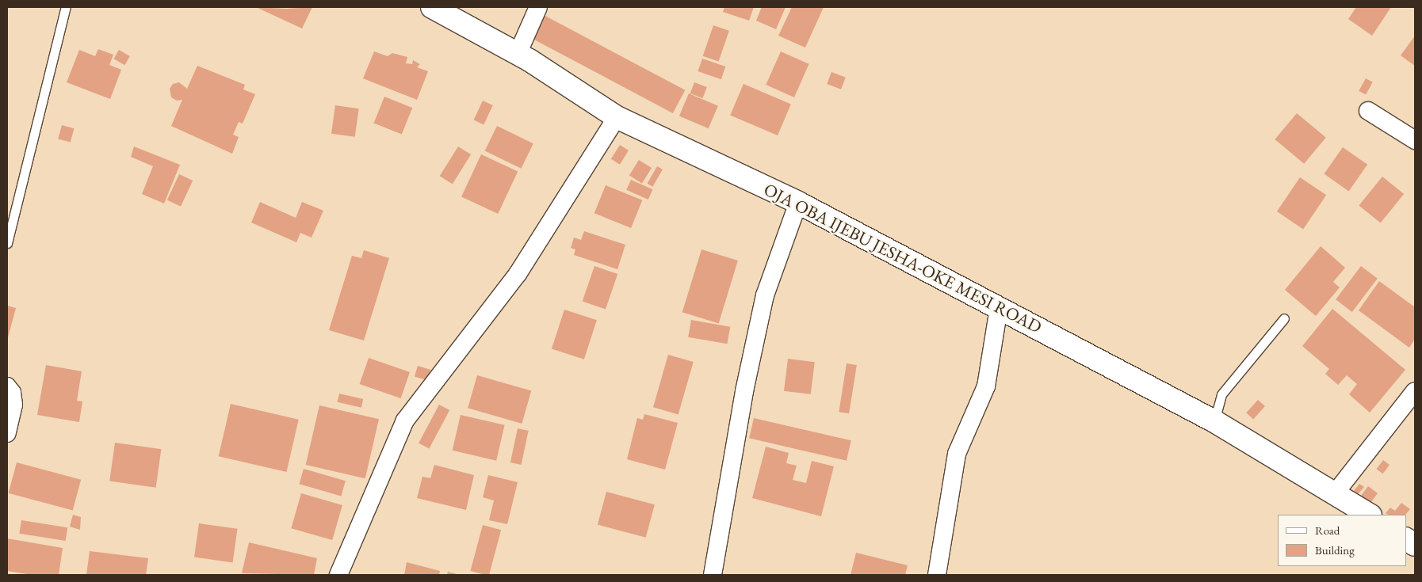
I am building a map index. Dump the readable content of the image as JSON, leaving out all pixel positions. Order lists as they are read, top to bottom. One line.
{"streets":{"main road":["OJA OBA IJEBU JESHA-OKE MESI ROAD"]},"legend":["Road","Building"]}
